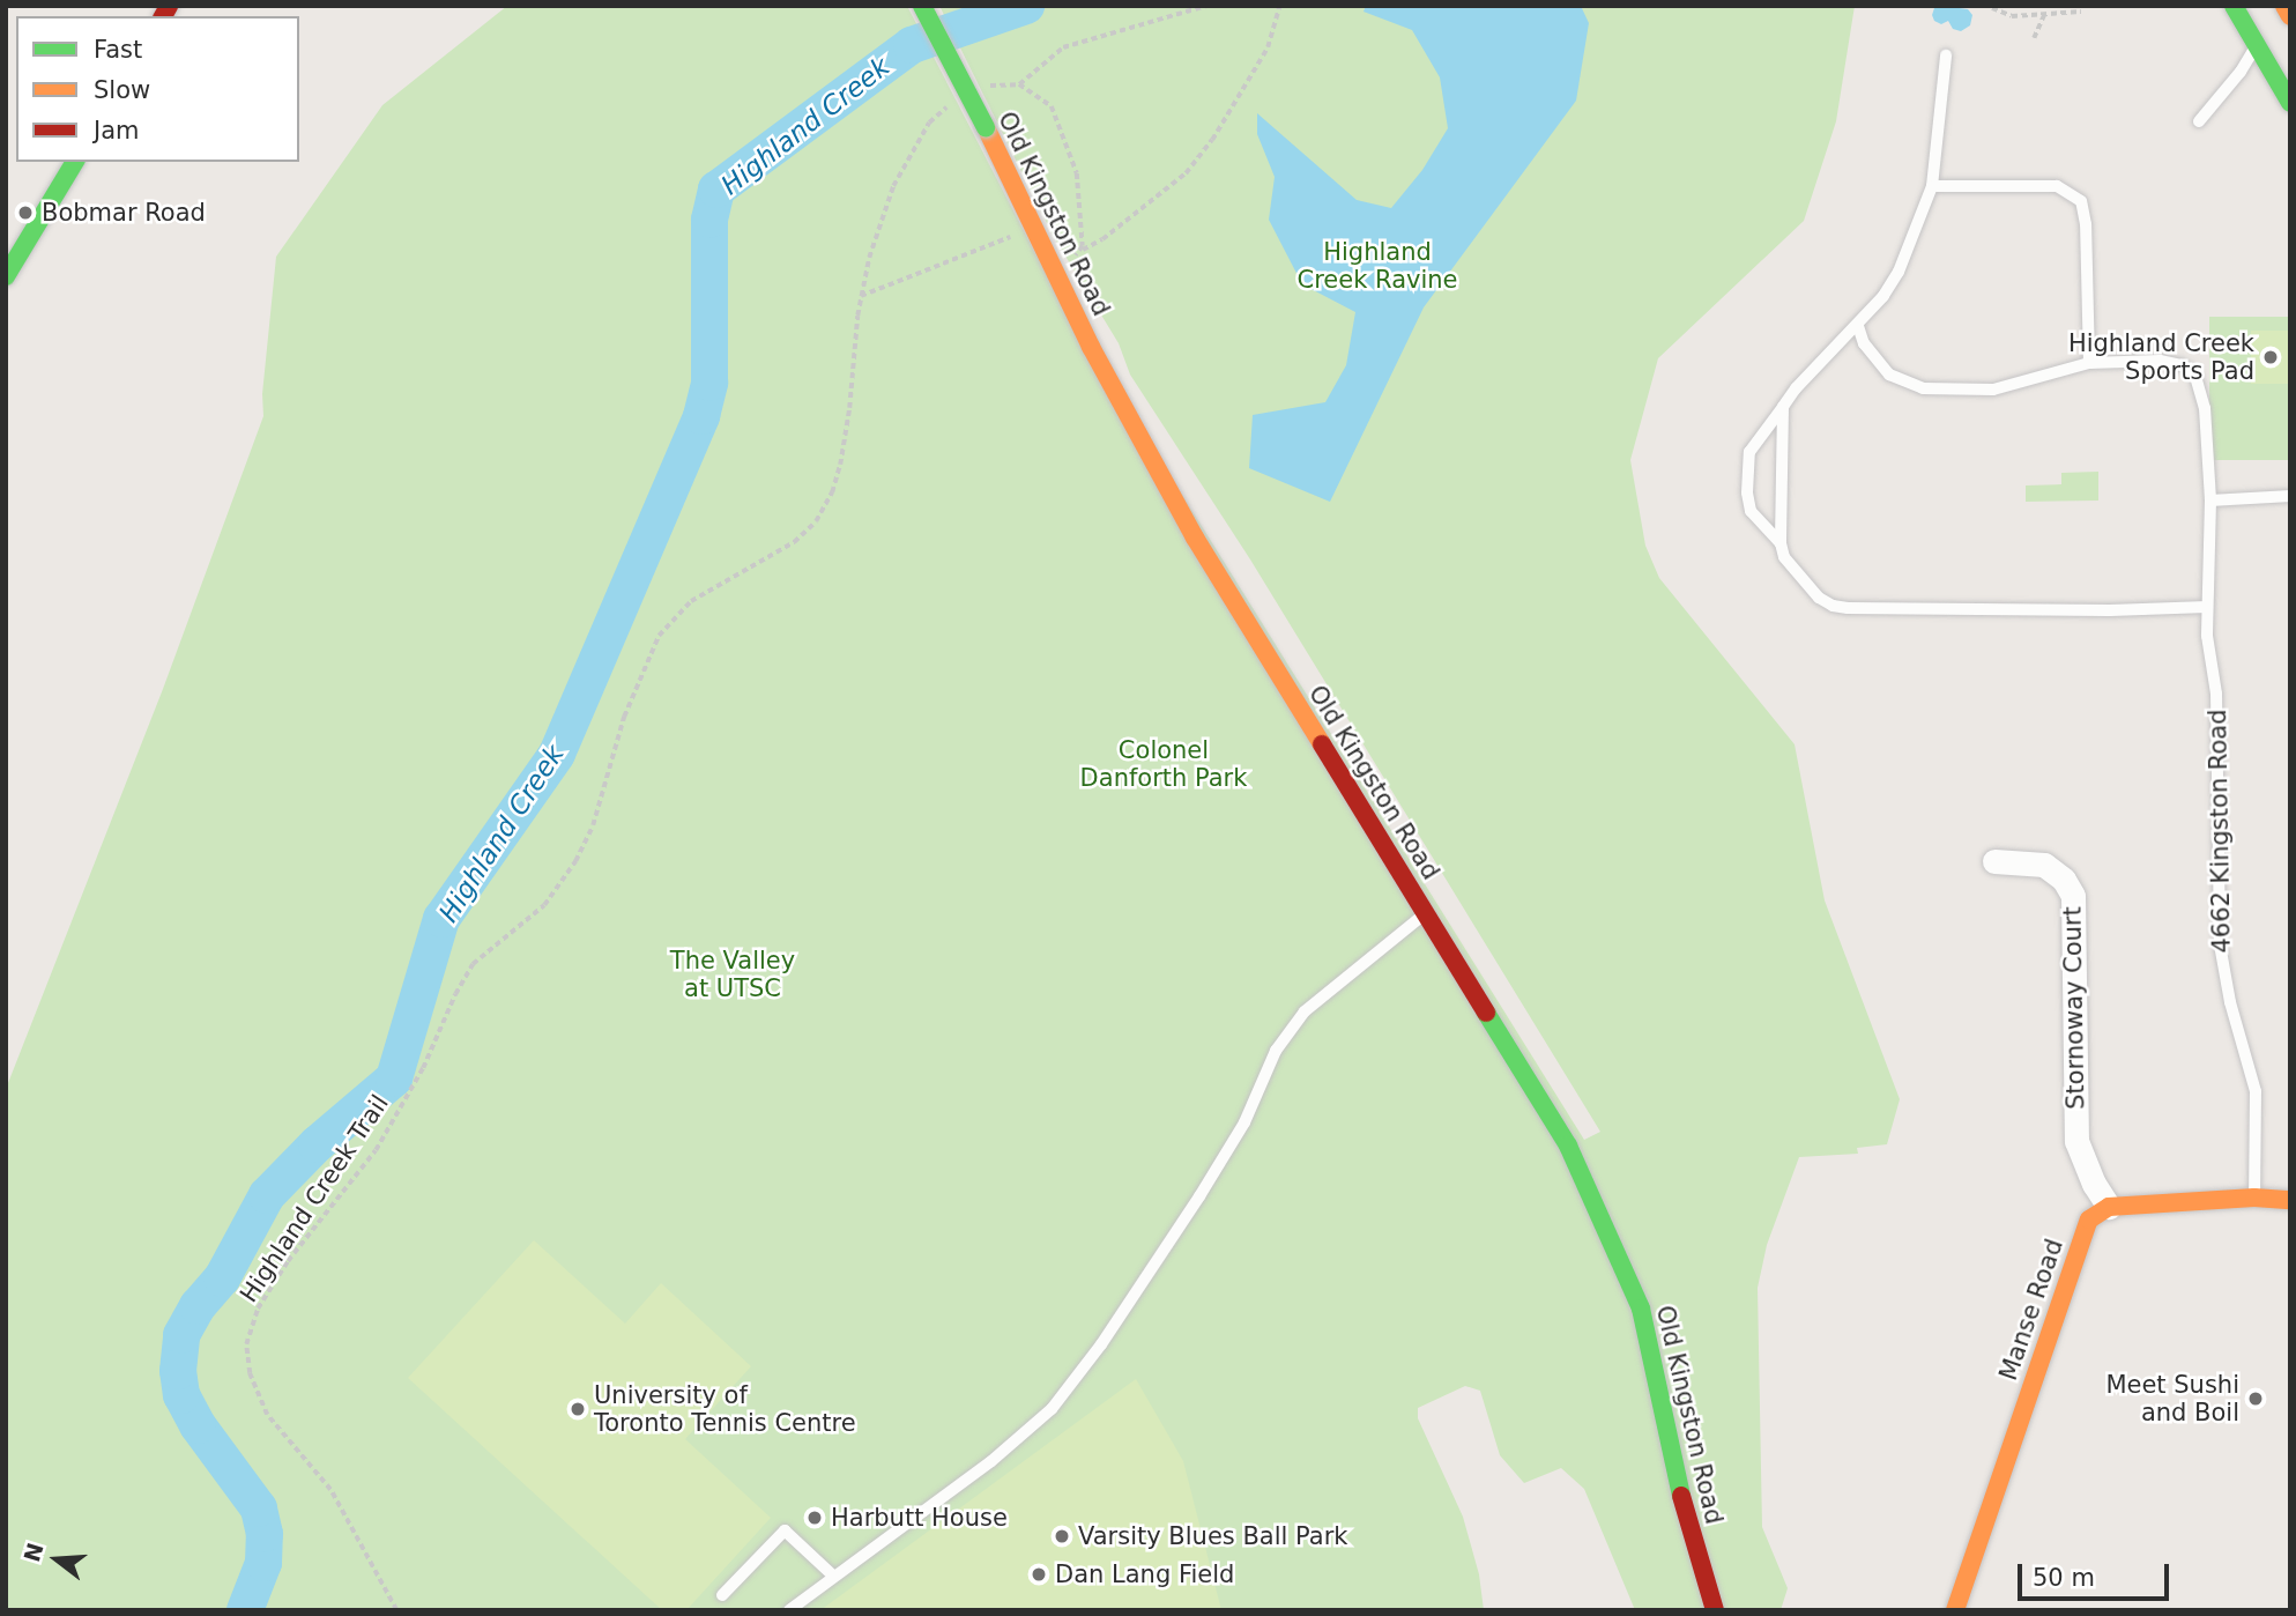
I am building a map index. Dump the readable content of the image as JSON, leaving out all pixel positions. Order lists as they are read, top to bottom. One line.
{"streets":{"street":["Old Kingston Road","Stornoway Court","Manse Road"],"lane":["4662 Kingston Road"],"path":["Highland Creek Trail"]},"crossings":[["Old Kingston Road","Highland Creek Trail"],["Stornoway Court","Manse Road"]],"water":["Highland Creek"],"parks":["Highland Creek Ravine","Colonel Danforth Park","The Valley at UTSC"],"places":["Bobmar Road","Highland Creek Sports Pad","Meet Sushi and Boil","University of Toronto Tennis Centre","Harbutt House","Varsity Blues Ball Park","Dan Lang Field"],"legend":["Fast","Slow","Jam"],"scale_bar":"50 m","north":"left"}
